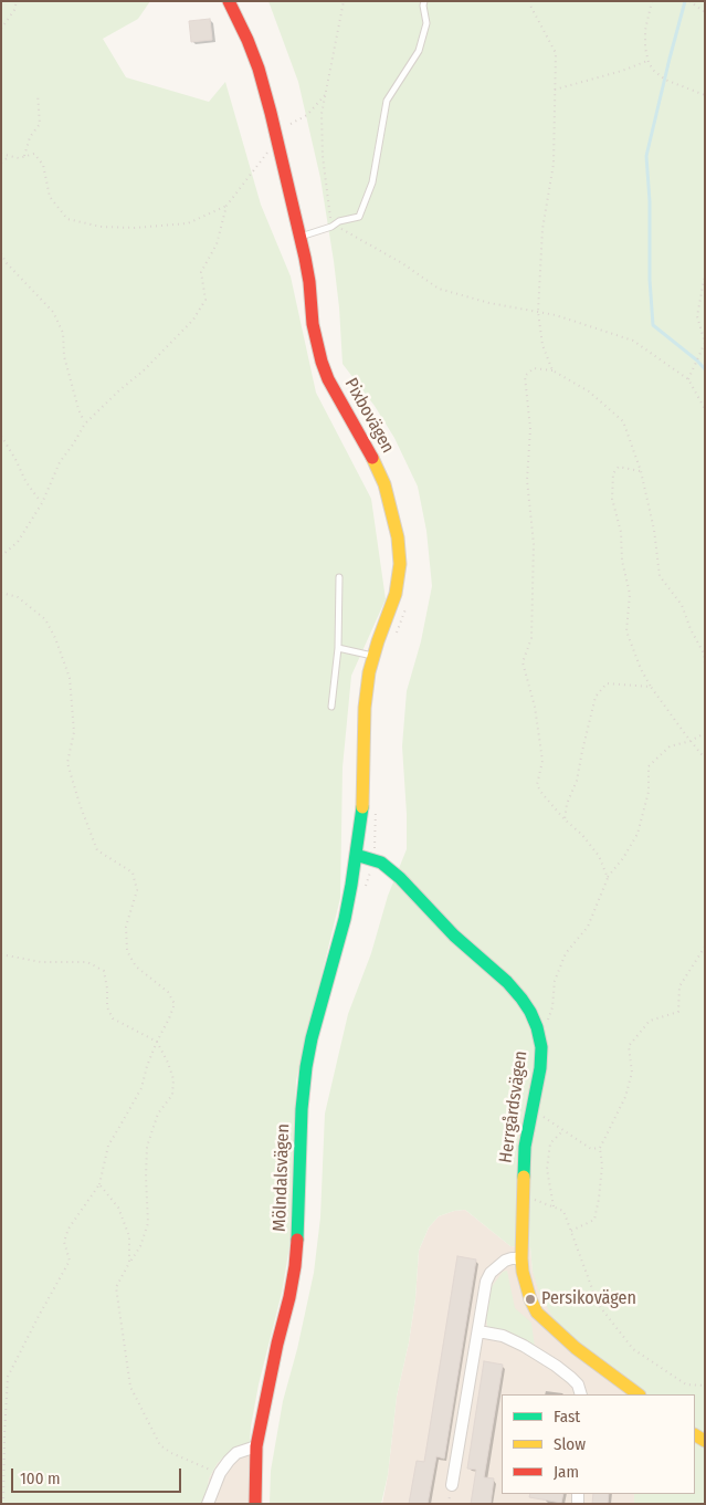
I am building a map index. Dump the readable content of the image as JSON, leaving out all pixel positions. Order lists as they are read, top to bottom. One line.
{"streets":{"street":["Pixbovägen","Herrgårdsvägen","Mölndalsvägen"]},"crossings":[["Pixbovägen","Herrgårdsvägen"],["Pixbovägen","Mölndalsvägen"],["Herrgårdsvägen","Mölndalsvägen"]],"places":["Persikovägen"],"legend":["Fast","Slow","Jam"],"scale_bar":"100 m"}
